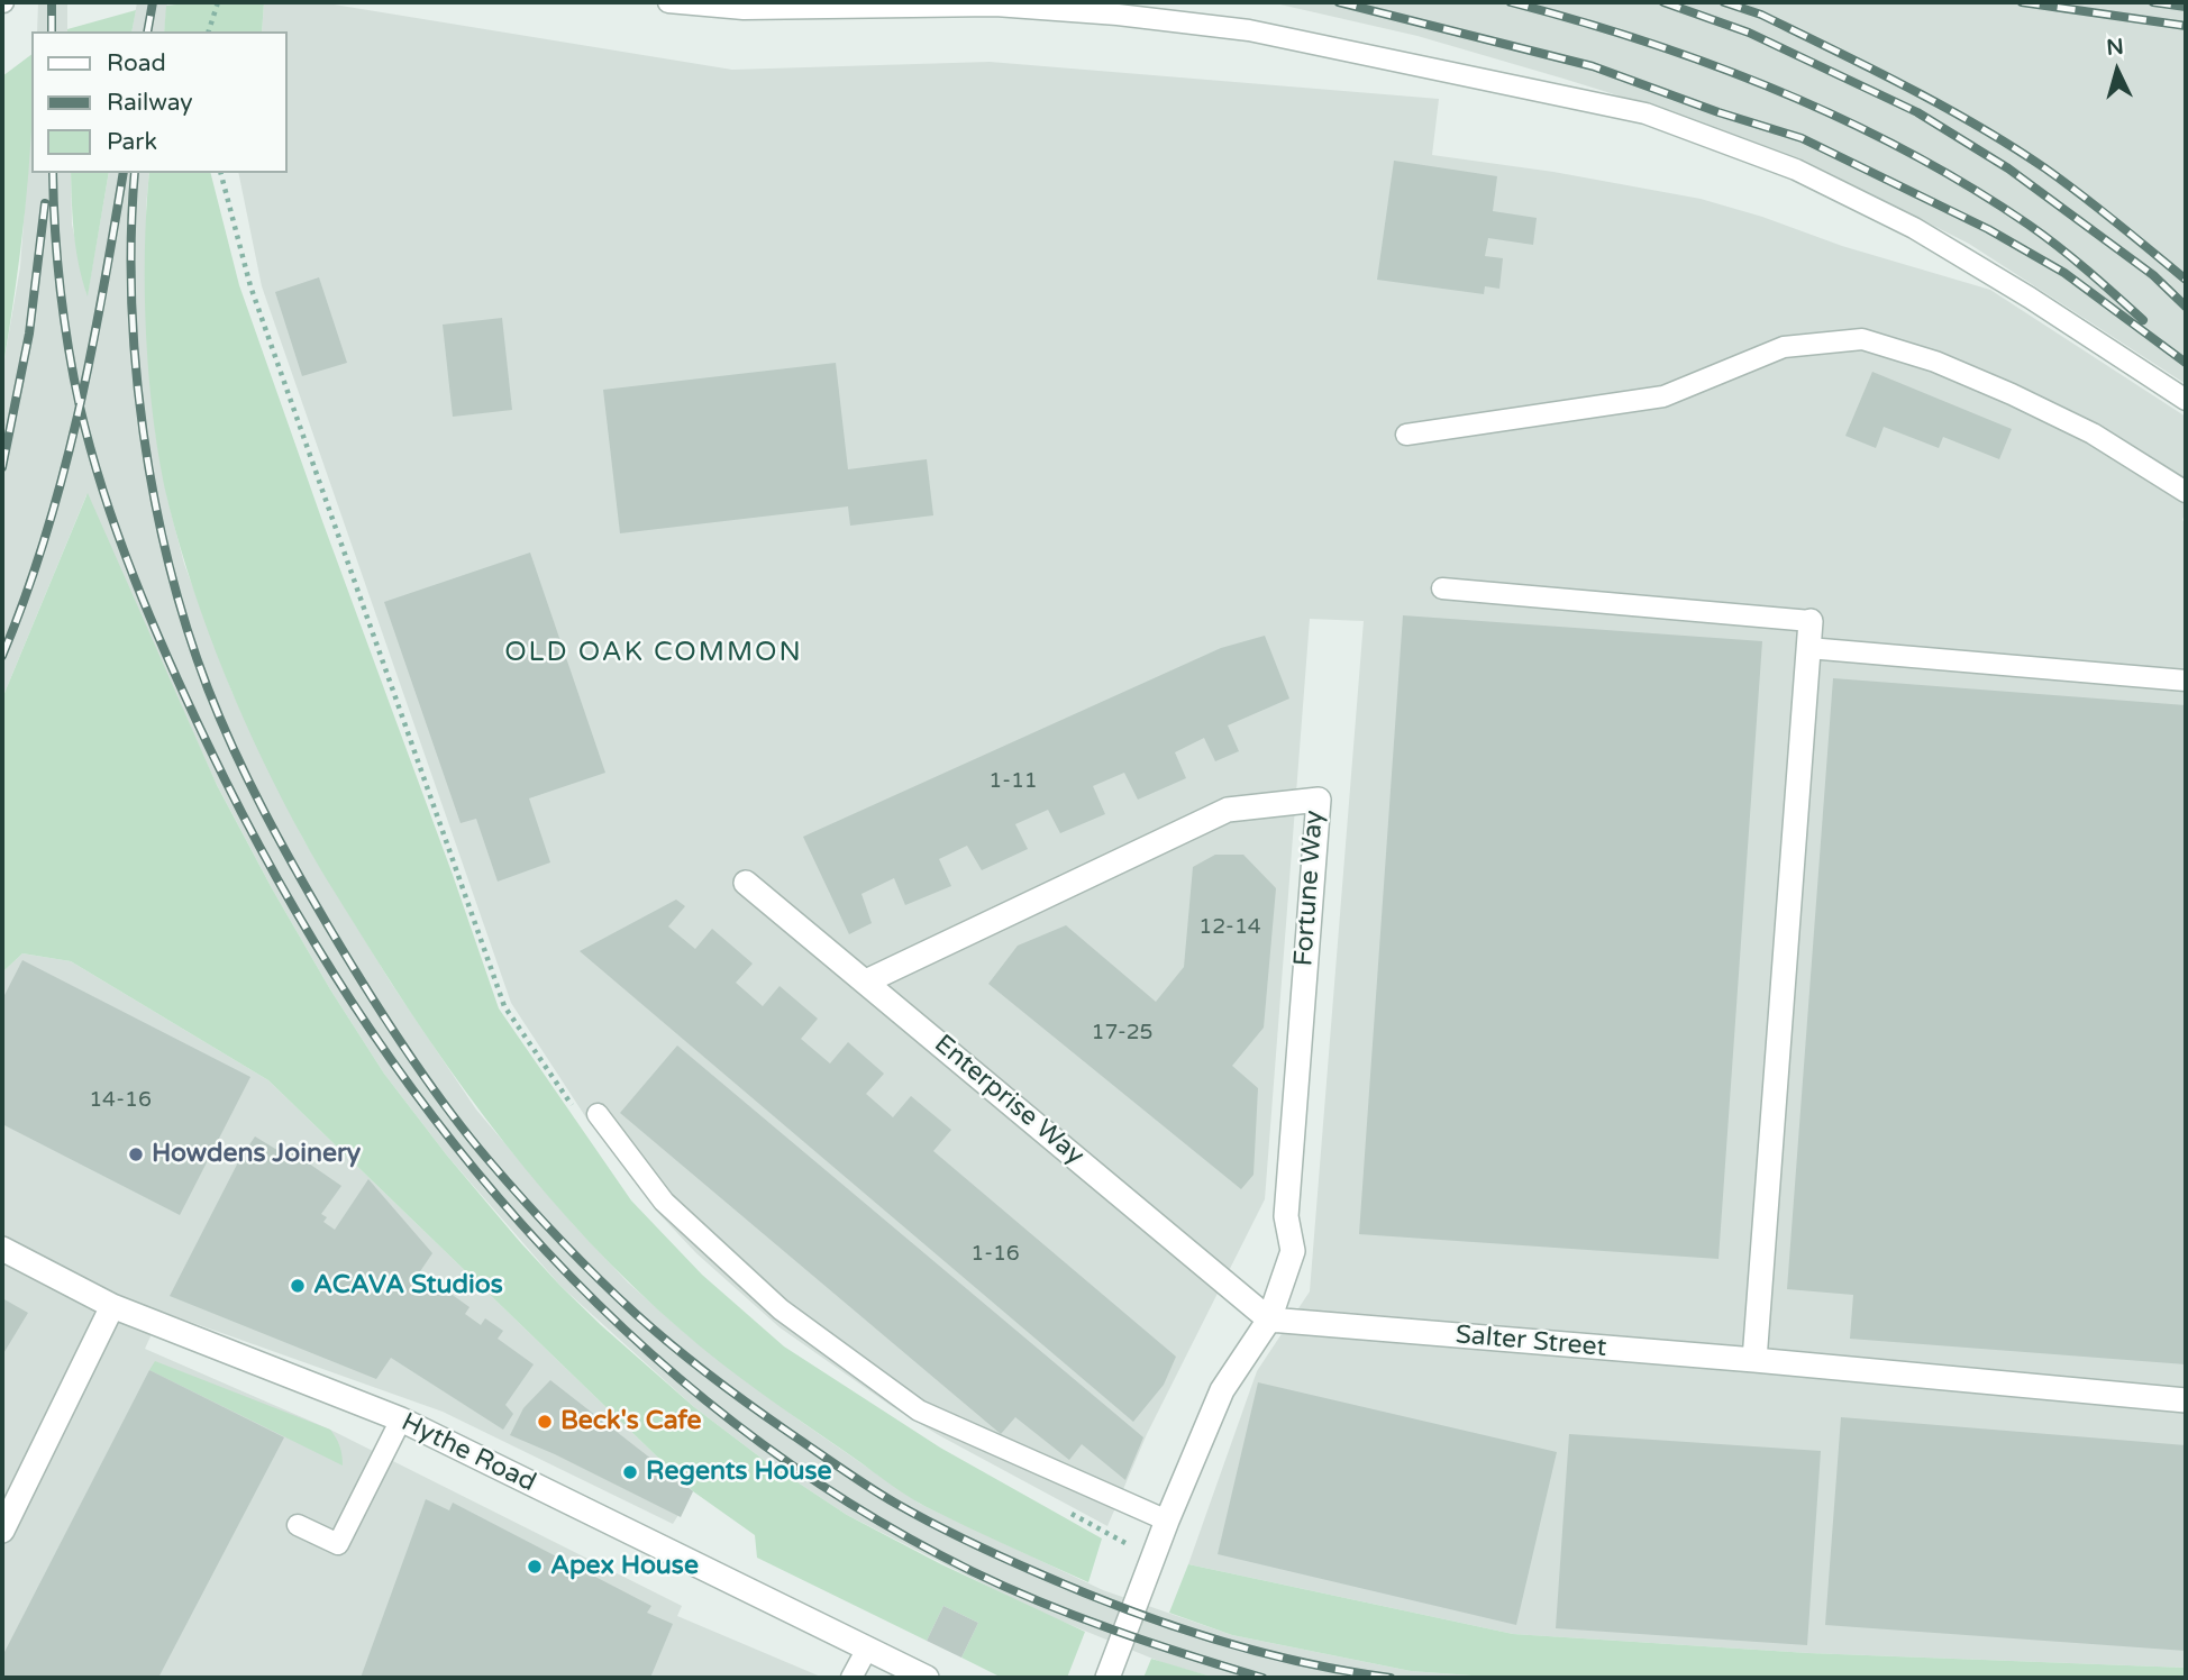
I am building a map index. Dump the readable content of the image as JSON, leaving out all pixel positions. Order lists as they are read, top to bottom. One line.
{"streets":{"street":["Fortune Way","Enterprise Way","Salter Street","Hythe Road"]},"crossings":[["Fortune Way","Enterprise Way"],["Fortune Way","Salter Street"],["Enterprise Way","Salter Street"]],"districts":["OLD OAK COMMON"],"places":["Howdens Joinery","ACAVA Studios","Beck's Cafe","Regents House","Apex House"],"house_numbers":["1-11","12-14","17-25","14-16","1-16"],"legend":["Road","Railway","Park"],"north":"top"}
